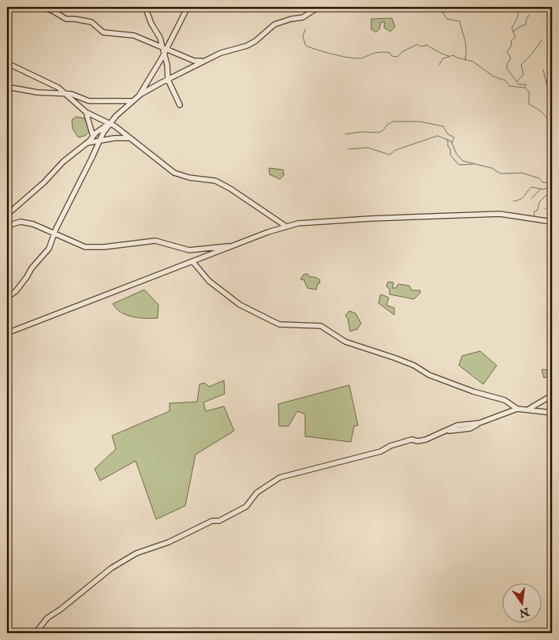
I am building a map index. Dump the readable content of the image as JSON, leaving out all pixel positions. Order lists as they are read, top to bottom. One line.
{"north":"bottom"}
